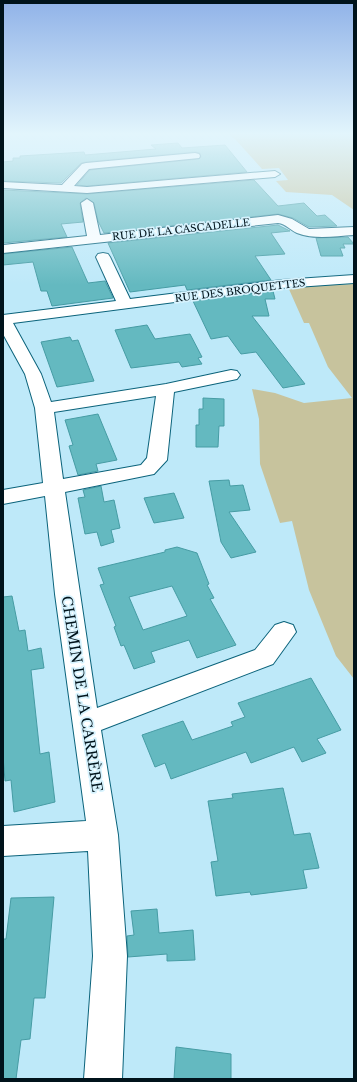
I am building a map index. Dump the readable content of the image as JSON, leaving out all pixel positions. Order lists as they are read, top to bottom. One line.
{"streets":{"street":["RUE DE LA CASCADELLE","RUE DES BROQUETTES","CHEMIN DE LA CARRÈRE"]},"crossings":[["RUE DES BROQUETTES","CHEMIN DE LA CARRÈRE"]]}
